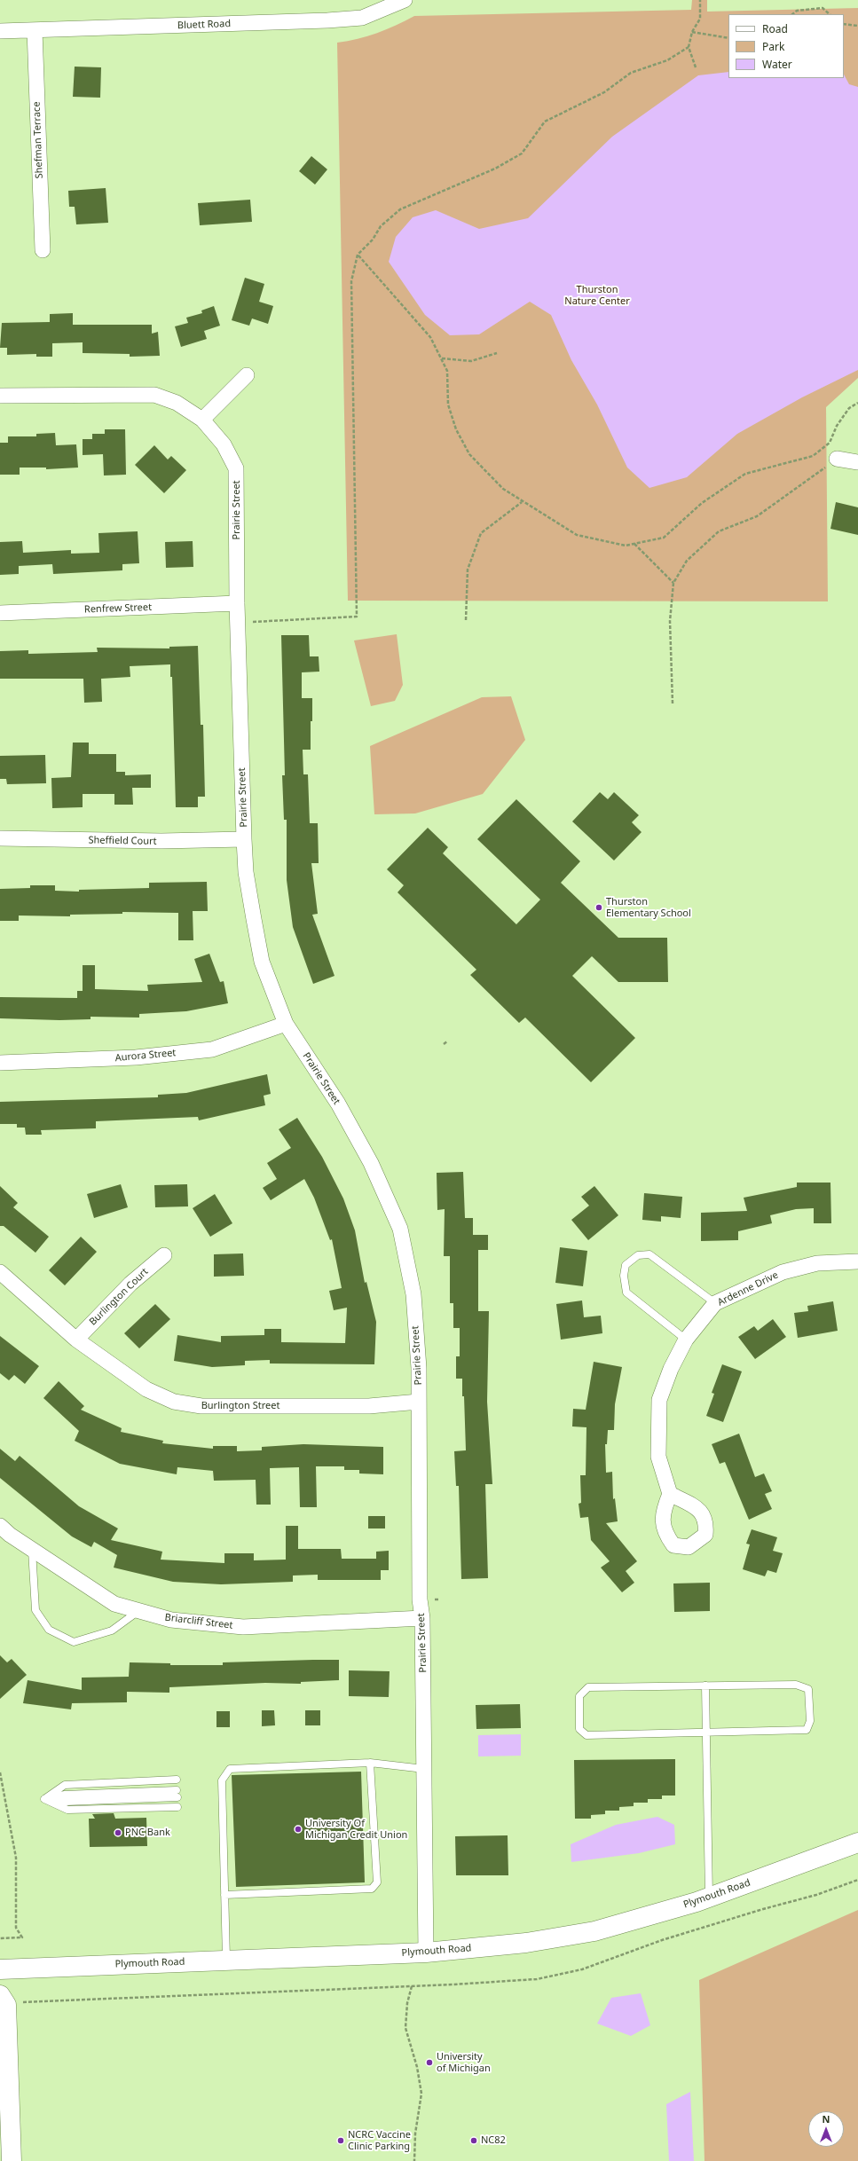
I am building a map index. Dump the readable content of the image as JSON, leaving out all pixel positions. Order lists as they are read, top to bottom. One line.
{"streets":{"main road":["Plymouth Road"],"street":["Bluett Road","Shefman Terrace","Prairie Street","Renfrew Street","Sheffield Court","Aurora Street","Ardenne Drive","Burlington Court","Burlington Street","Briarcliff Street"]},"crossings":[["Bluett Road","Shefman Terrace"],["Prairie Street","Renfrew Street"],["Prairie Street","Sheffield Court"],["Prairie Street","Aurora Street"],["Prairie Street","Burlington Street"],["Prairie Street","Briarcliff Street"],["Prairie Street","Plymouth Road"],["Burlington Court","Burlington Street"]],"parks":["Thurston Nature Center"],"places":["Thurston Elementary School","University Of Michigan Credit Union","PNC Bank","University of Michigan","NCRC Vaccine Clinic Parking","NC82"],"legend":["Road","Park","Water"],"north":"top"}
